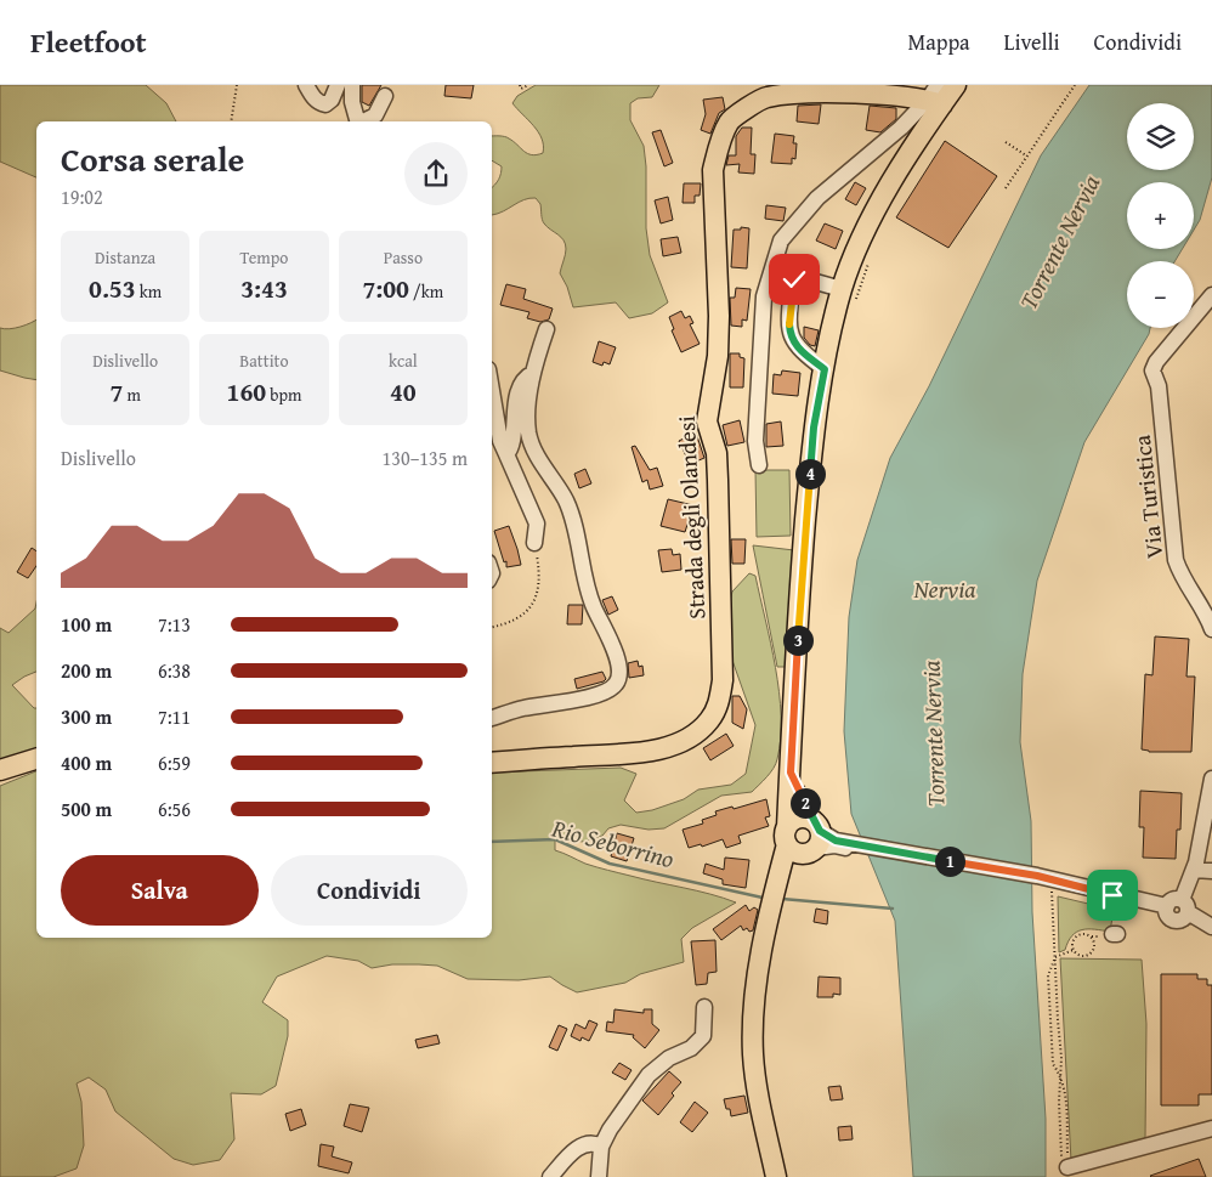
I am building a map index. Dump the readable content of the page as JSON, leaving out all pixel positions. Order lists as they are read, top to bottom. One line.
{"streets":{"main road":["Strada degli Olandesi"],"street":["Via Turistica"]},"water":["Torrente Nervia","Nervia","Rio Seborrino"],"page":{"header":"Fleetfoot","nav":["Mappa","Livelli","Condividi"],"map_buttons":["+","−"],"heading":["Corsa serale","19:02"],"stats":[["Distanza","0.53 km"],["Tempo","3:43"],["Passo","7:00 /km"],["Dislivello","7 m"],["Battito","160 bpm"],["kcal","40"]],"chart":["Dislivello","130–135 m"],"pins":["4","3","2","1"],"list":[{"name":"100 m","note":"7:13"},{"name":"200 m","note":"6:38"},{"name":"300 m","note":"7:11"},{"name":"400 m","note":"6:59"},{"name":"500 m","note":"6:56"}],"buttons":["Salva","Condividi"]}}
